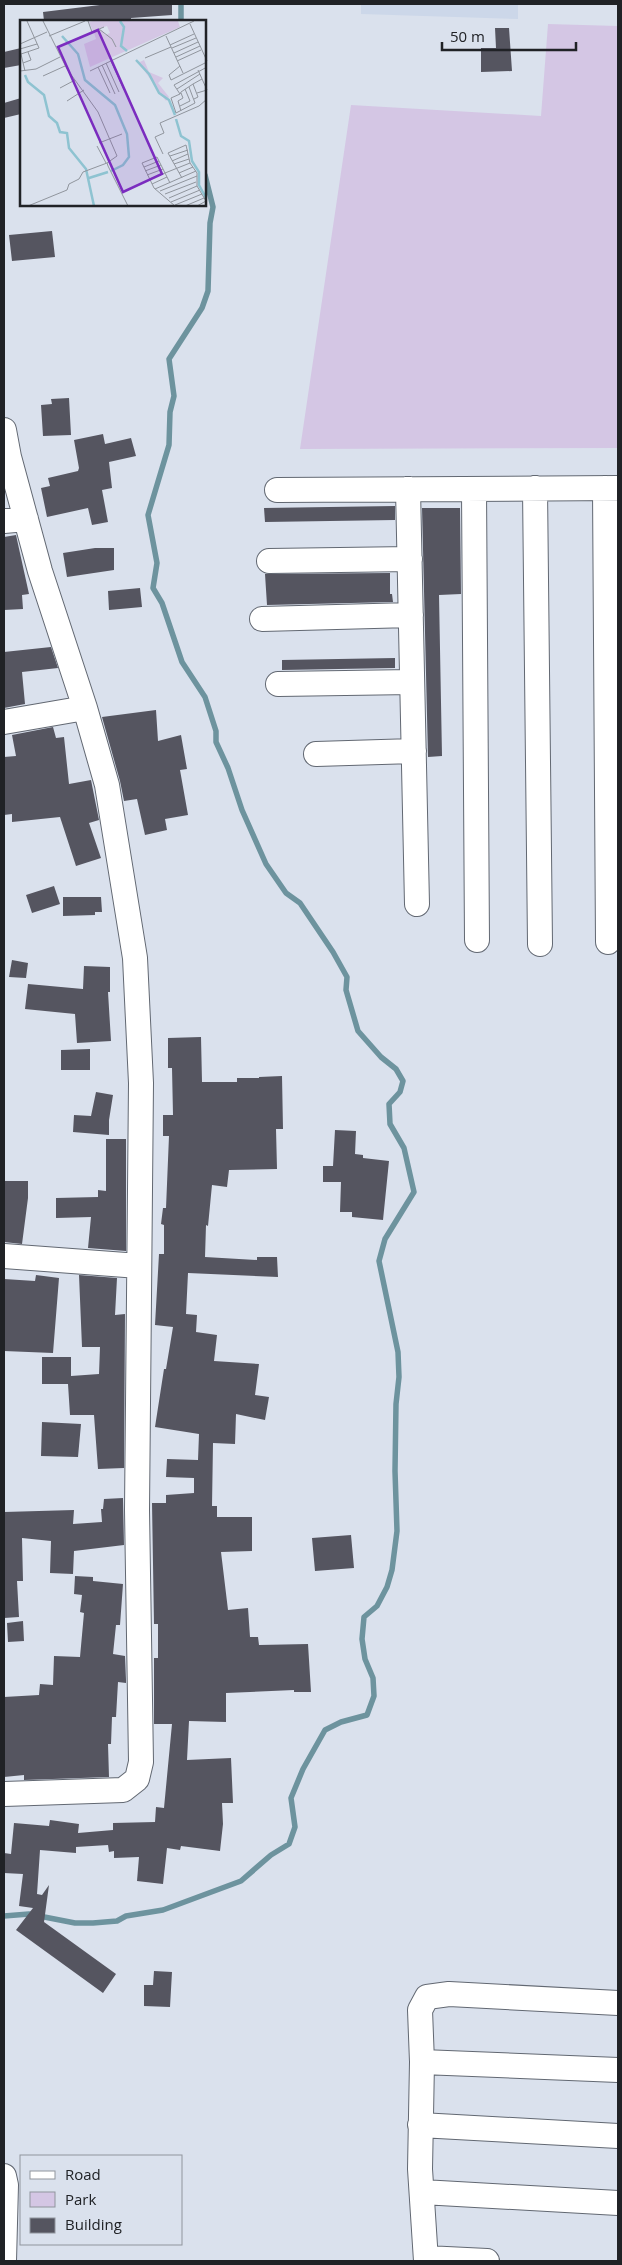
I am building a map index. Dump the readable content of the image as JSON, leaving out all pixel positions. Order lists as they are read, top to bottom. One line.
{"legend":["Road","Park","Building"],"scale_bar":"50 m"}
